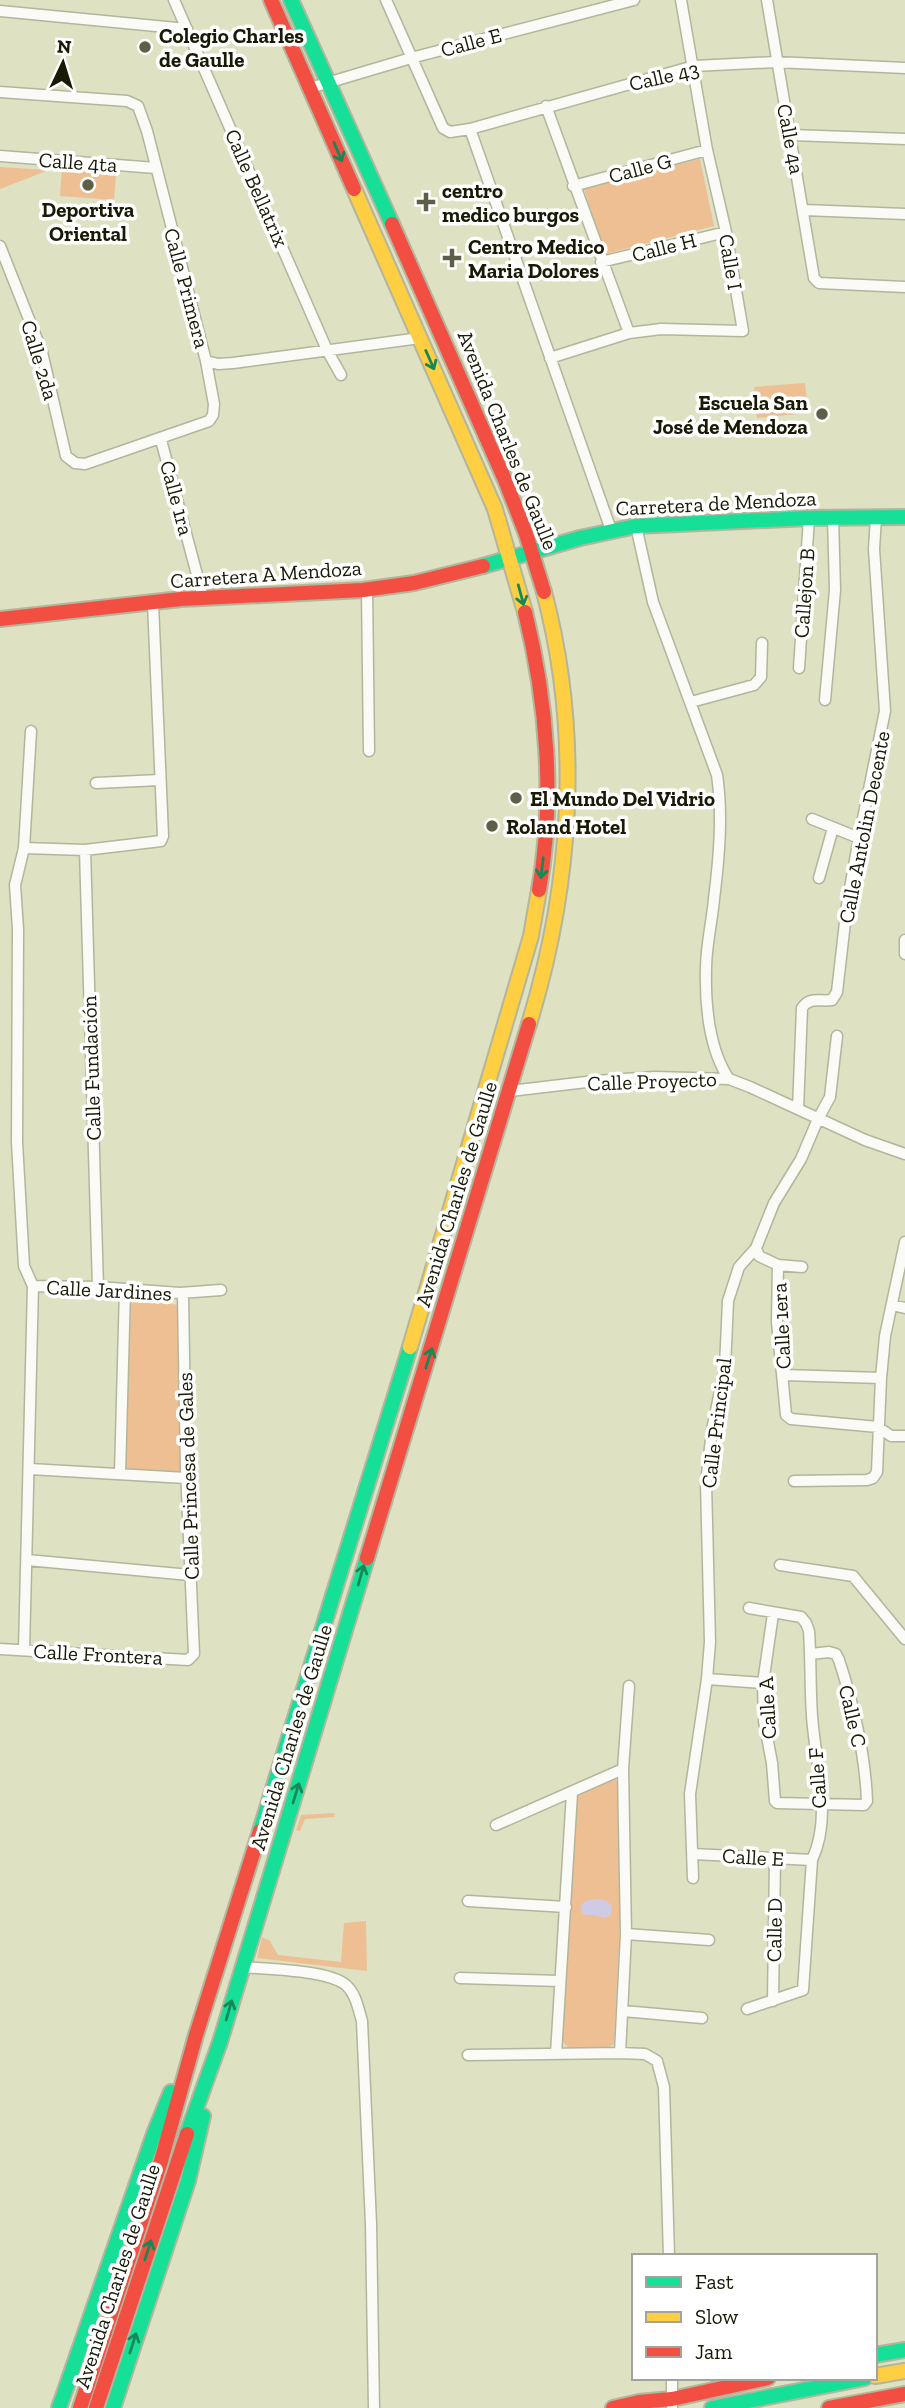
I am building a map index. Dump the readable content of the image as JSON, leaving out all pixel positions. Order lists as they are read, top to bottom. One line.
{"streets":{"main road":["Avenida Charles de Gaulle","Carretera de Mendoza","Carretera A Mendoza"],"street":["Calle E","Calle 43","Calle 4a","Calle 4ta","Calle G","Calle Bellatrix","Calle H","Calle I","Calle Primera","Calle 2da","Calle 1ra","Callejon B","Calle Antolin Decente","Calle Fundación","Calle Proyecto","Calle Jardines","Calle 1era","Calle Principal","Calle Princesa de Gales","Calle Frontera","Calle A","Calle C","Calle F","Calle D"]},"crossings":[["Calle E","Avenida Charles de Gaulle"],["Calle E","Calle Principal"],["Calle E","Calle F"],["Calle E","Calle D"],["Calle 43","Calle 4a"],["Calle 43","Calle I"],["Calle 4ta","Calle Primera"],["Calle G","Calle I"],["Calle H","Calle I"],["Calle Primera","Calle 2da"],["Calle Primera","Calle 1ra"],["Calle 2da","Calle 1ra"],["Avenida Charles de Gaulle","Carretera de Mendoza"],["Avenida Charles de Gaulle","Carretera A Mendoza"],["Avenida Charles de Gaulle","Calle Proyecto"],["Calle 1ra","Carretera A Mendoza"],["Carretera de Mendoza","Carretera A Mendoza"],["Carretera de Mendoza","Callejon B"],["Carretera de Mendoza","Calle Antolin Decente"],["Calle Antolin Decente","Calle Proyecto"],["Calle Fundación","Calle Jardines"],["Calle Proyecto","Calle Principal"],["Calle Jardines","Calle Princesa de Gales"],["Calle 1era","Calle Principal"],["Calle Princesa de Gales","Calle Frontera"],["Calle A","Calle C"],["Calle A","Calle F"],["Calle C","Calle F"],["Calle F","Calle D"]],"places":{"other":["Colegio Charles de Gaulle","Deportiva Oriental","Escuela San José de Mendoza","El Mundo Del Vidrio","Roland Hotel"],"health":["centro medico burgos","Centro Medico Maria Dolores"]},"legend":["Fast","Slow","Jam"],"north":"top"}
